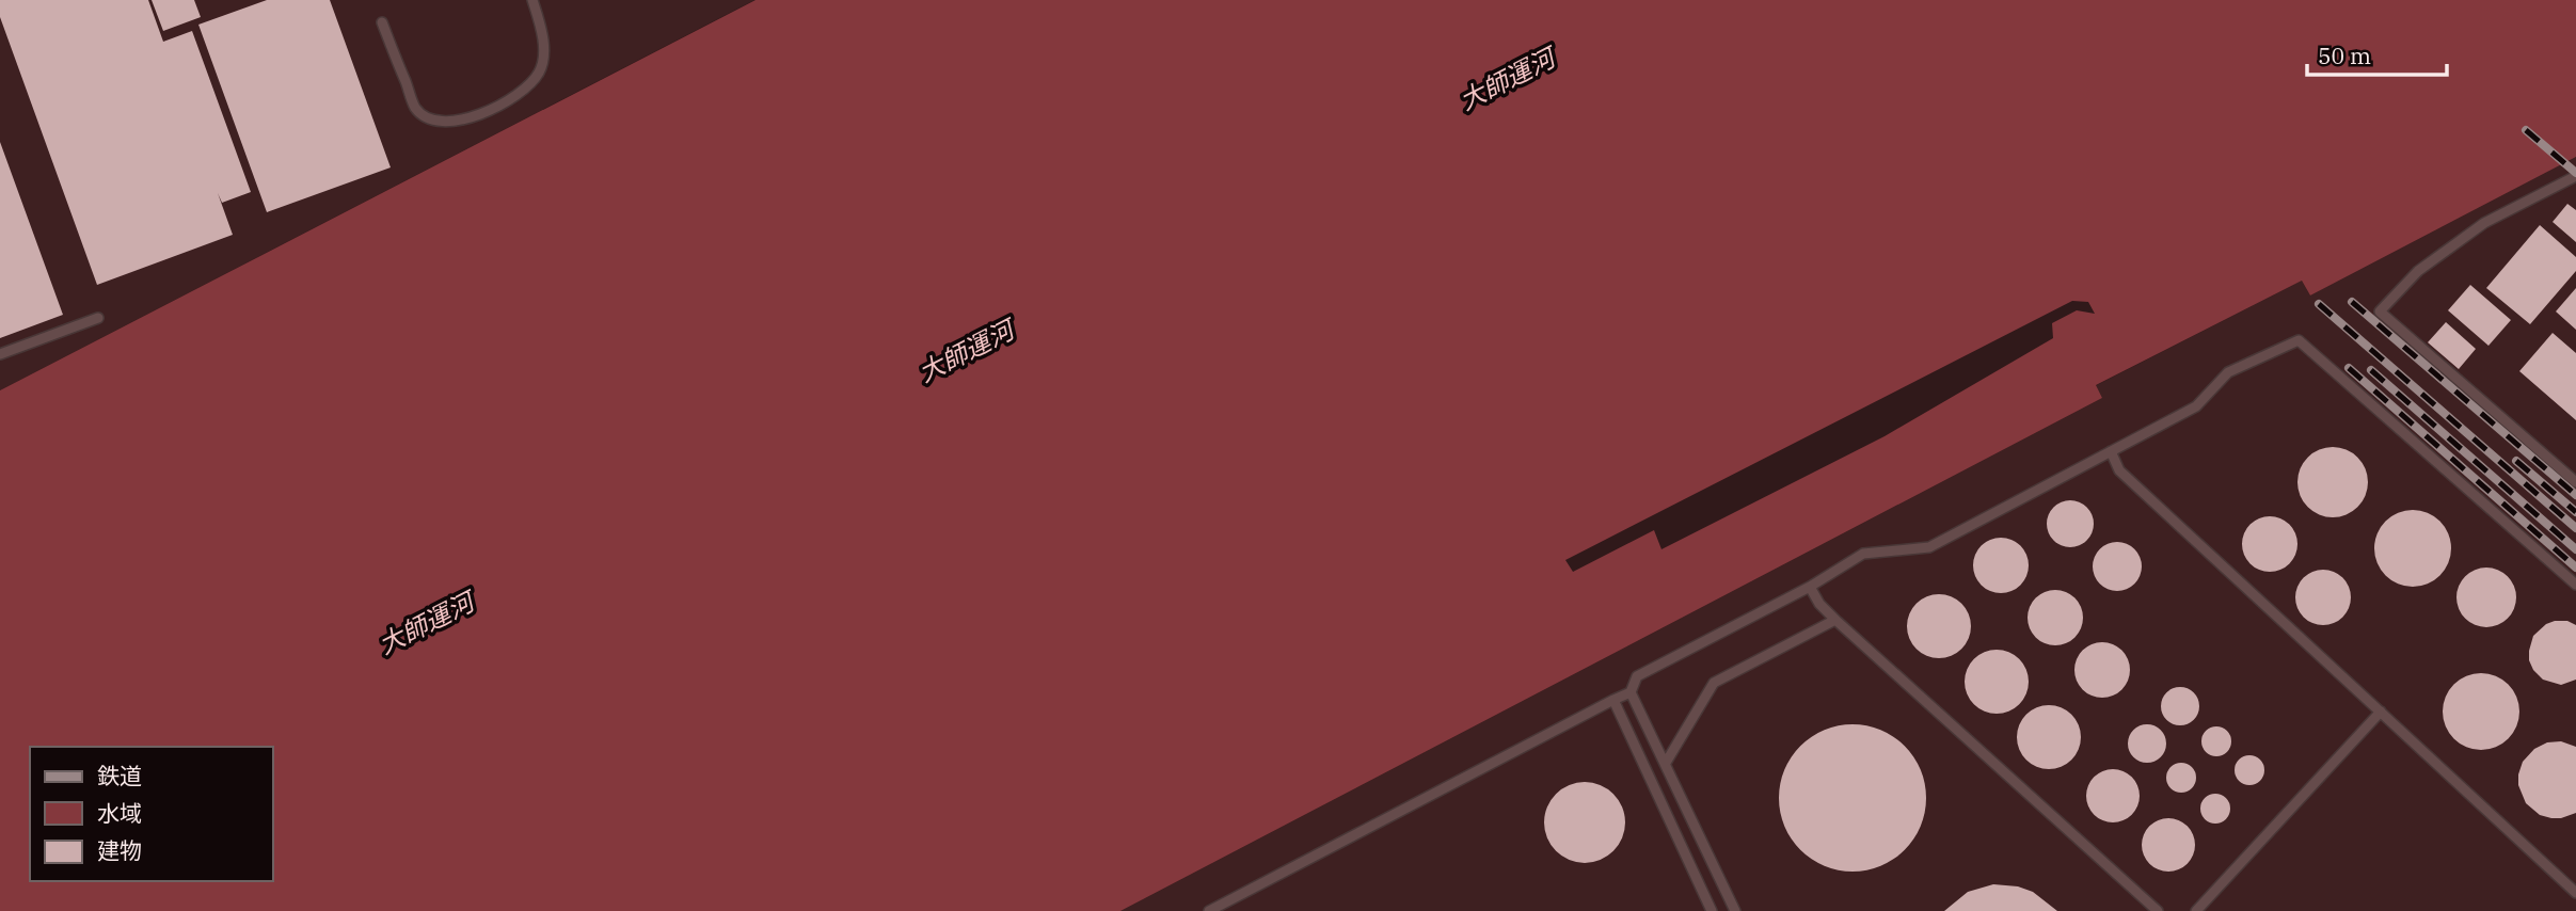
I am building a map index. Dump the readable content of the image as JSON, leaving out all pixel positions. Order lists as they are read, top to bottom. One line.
{"water":["大師運河"],"legend":["鉄道","水域","建物"],"scale_bar":"50 m"}
